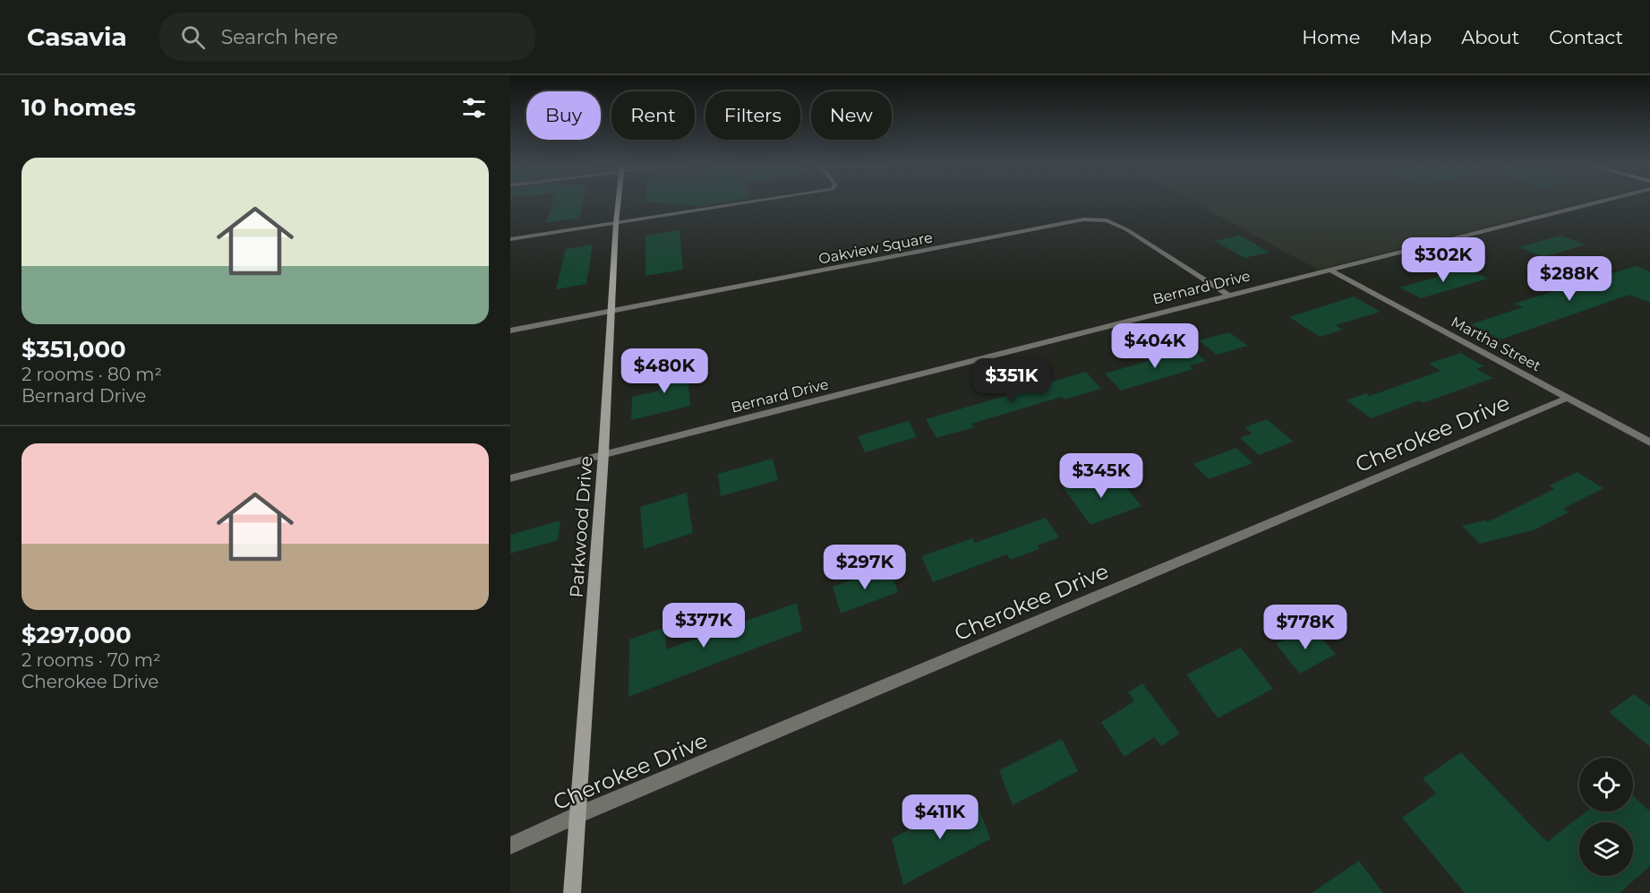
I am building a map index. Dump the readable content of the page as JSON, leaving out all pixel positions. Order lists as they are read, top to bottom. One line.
{"streets":{"street":["Oakview Square","Bernard Drive","Martha Street","Cherokee Drive","Parkwood Drive"]},"crossings":[["Oakview Square","Bernard Drive"],["Oakview Square","Parkwood Drive"],["Bernard Drive","Martha Street"],["Bernard Drive","Parkwood Drive"],["Martha Street","Cherokee Drive"],["Cherokee Drive","Parkwood Drive"]],"page":{"header":"Casavia","search":"Search here","nav":["Home","Map","About","Contact"],"heading":"10 homes","chip":["Buy","Rent","Filters","New"],"list":[{"name":"$351,000","note":"2 rooms · 80 m² · Bernard Drive"},{"name":"$297,000","note":"2 rooms · 70 m² · Cherokee Drive"}],"price":["$302K","$288K","$404K","$480K","$351K","$345K","$297K","$377K","$778K","$411K"]}}
